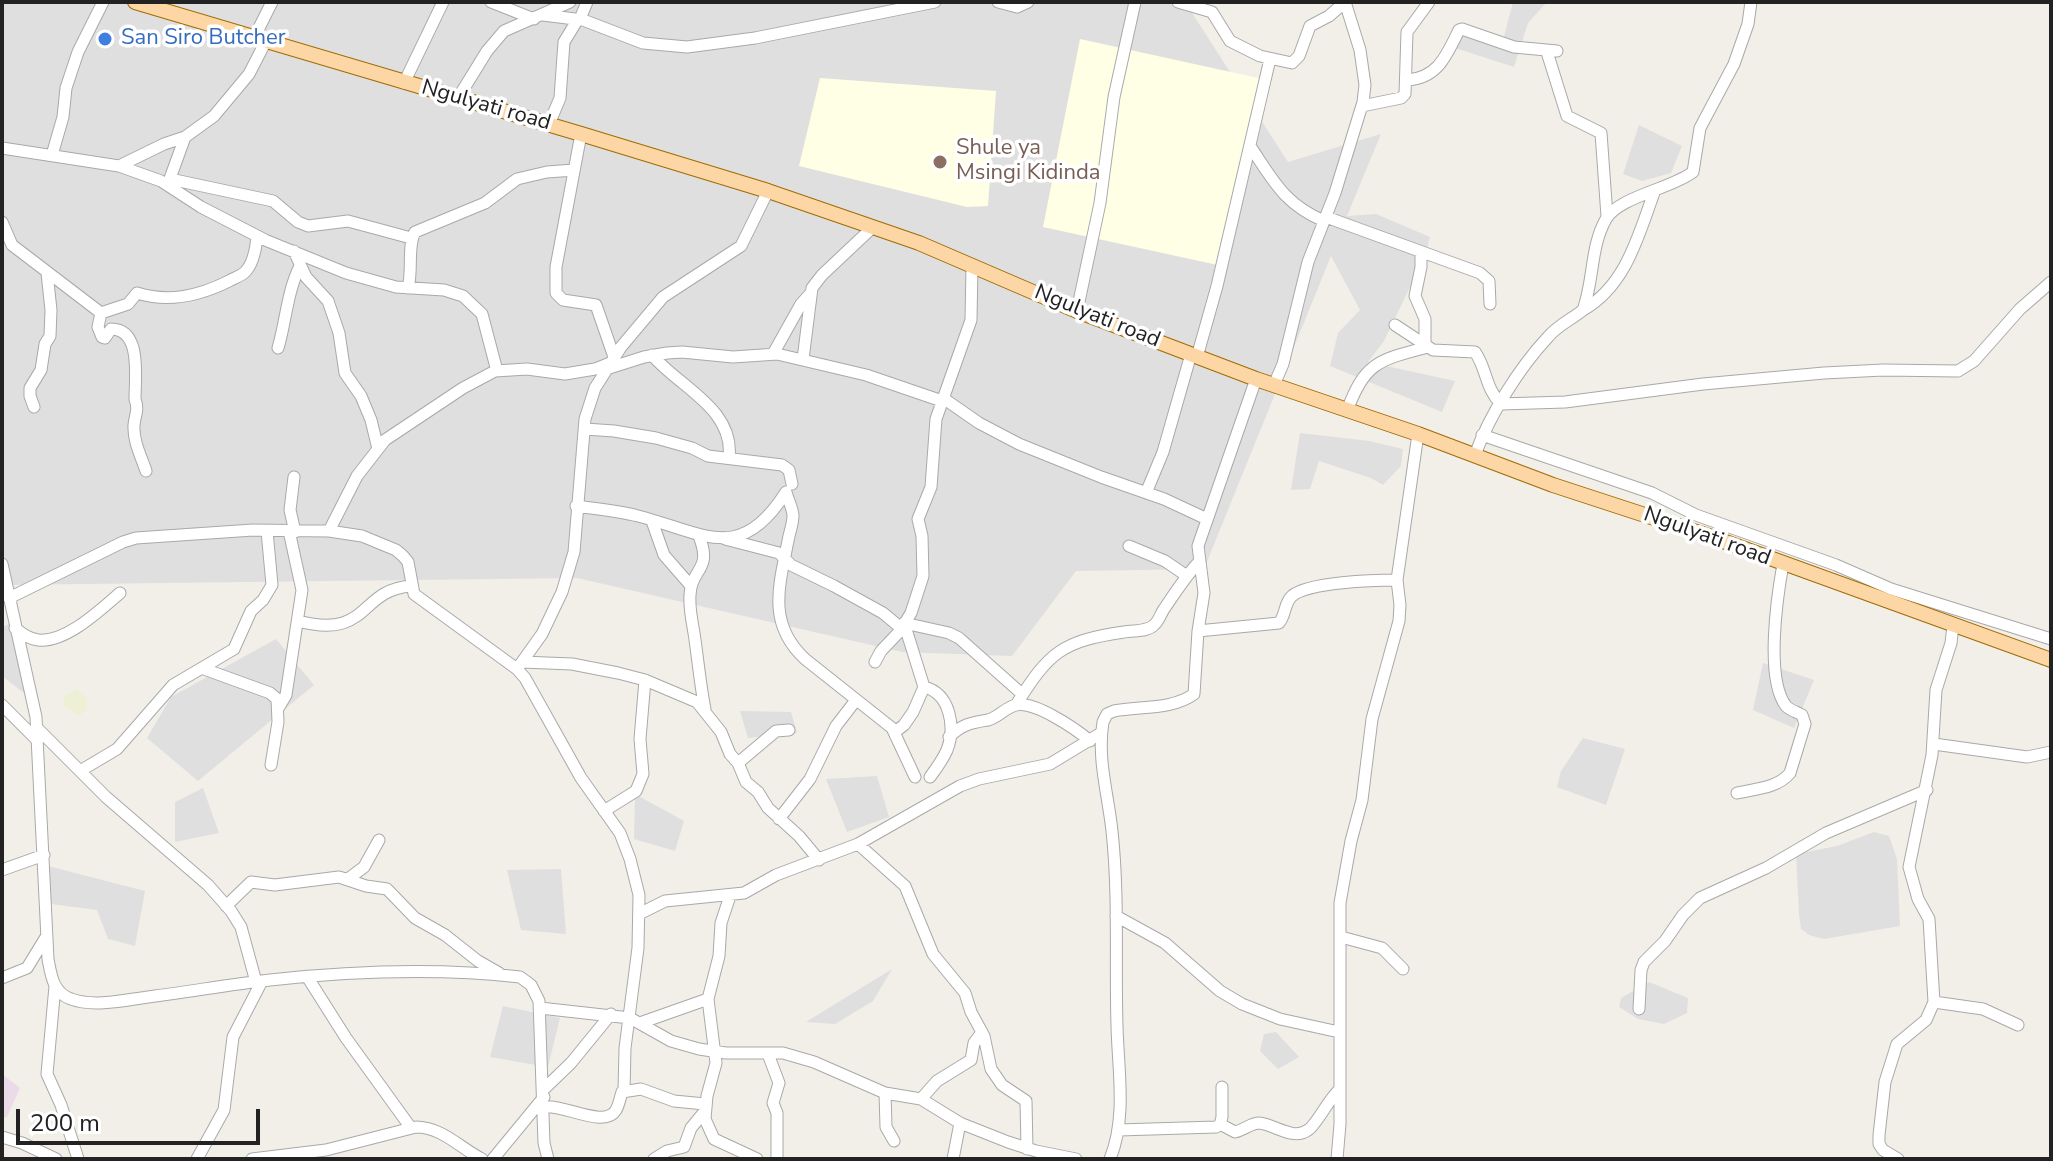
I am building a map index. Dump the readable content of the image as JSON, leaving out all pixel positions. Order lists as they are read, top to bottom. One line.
{"streets":{"main road":["Ngulyati road"]},"places":["San Siro Butcher","Shule ya Msingi Kidinda"],"scale_bar":"200 m"}
